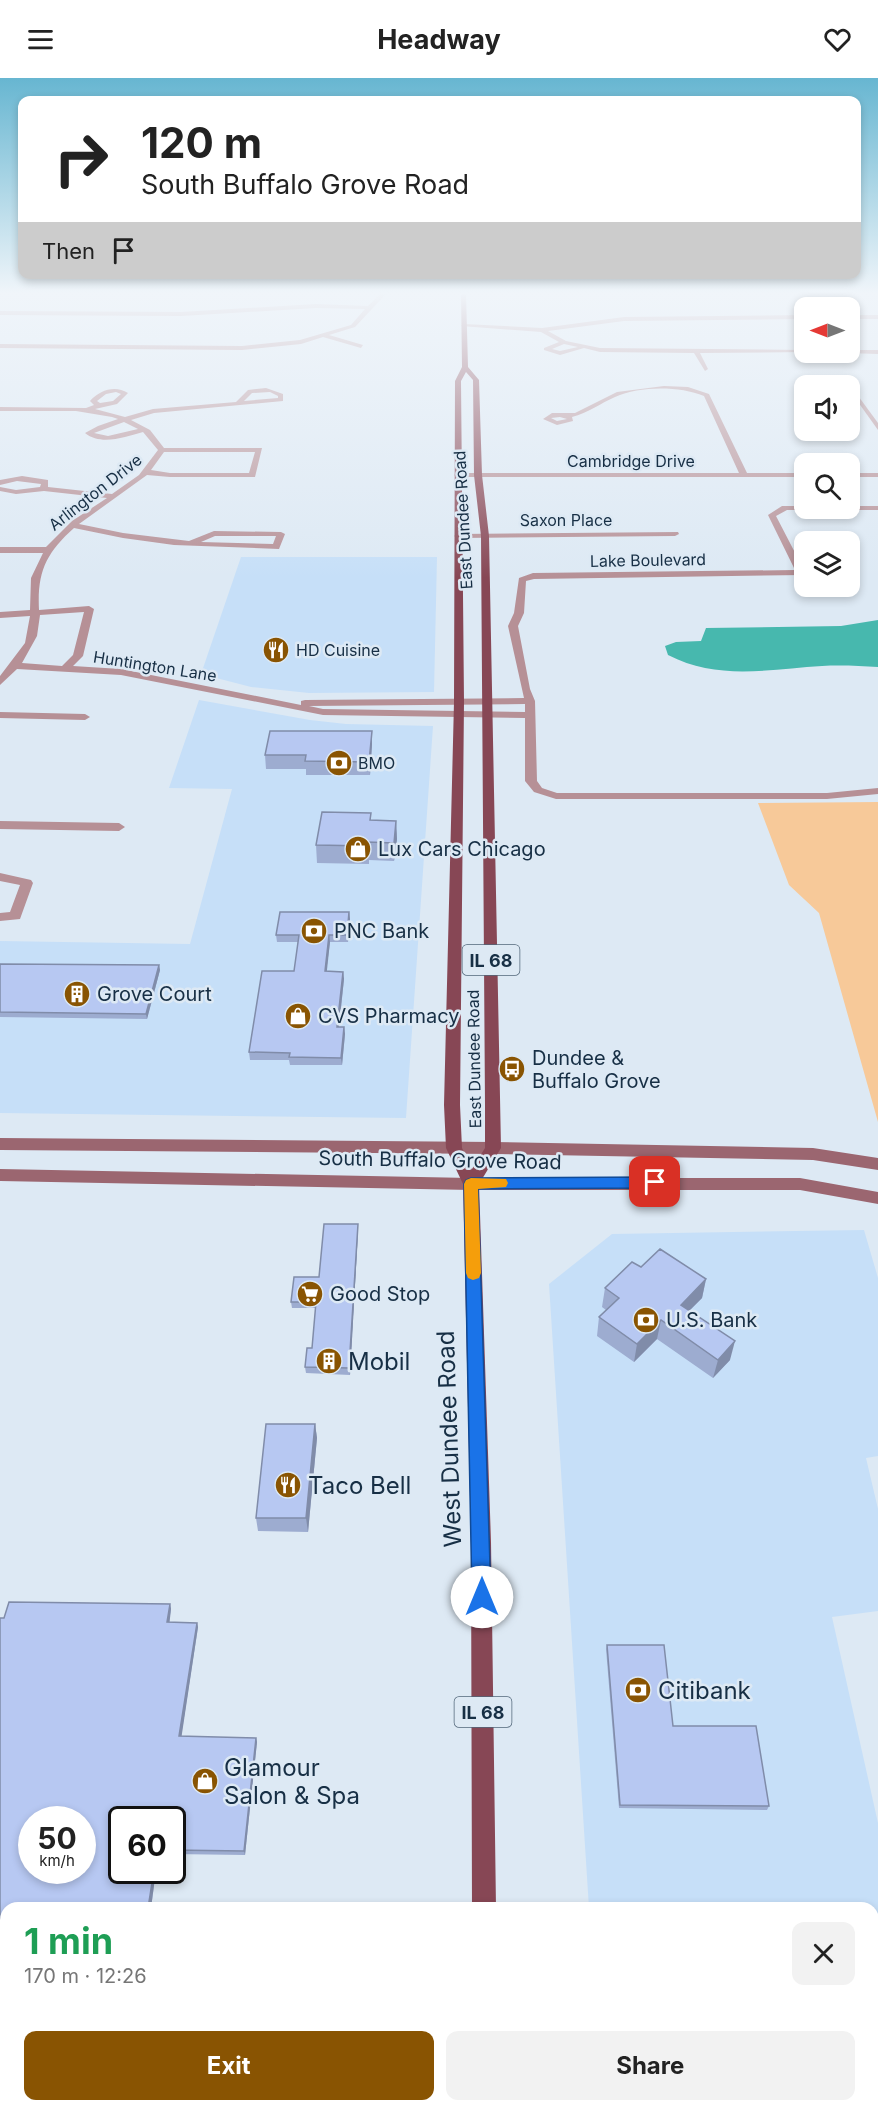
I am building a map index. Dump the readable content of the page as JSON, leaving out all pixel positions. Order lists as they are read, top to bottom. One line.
{"streets":{"main road":["East Dundee Road","IL 68","South Buffalo Grove Road","West Dundee Road"],"street":["Cambridge Drive","Arlington Drive","Saxon Place","Lake Boulevard","Huntington Lane"]},"crossings":[["Cambridge Drive","East Dundee Road"],["Arlington Drive","Huntington Lane"],["East Dundee Road","Saxon Place"],["East Dundee Road","Huntington Lane"],["East Dundee Road","South Buffalo Grove Road"],["East Dundee Road","West Dundee Road"],["South Buffalo Grove Road","West Dundee Road"]],"places":{"restaurant":["HD Cuisine","Taco Bell"],"bank":["BMO","PNC Bank","U.S. Bank","Citibank"],"shop":["Lux Cars Chicago","CVS Pharmacy","Glamour Salon & Spa"],"building":["Grove Court","Mobil"],"bus stop":["Dundee & Buffalo Grove"],"supermarket":["Good Stop"]},"north":"left","page":{"header":"Headway","turn":["120 m","South Buffalo Grove Road"],"then":"Then","speed":"50 km/h","limit":"60","heading":["1 min","170 m · 12:26"],"buttons":["Exit","Share"]}}
